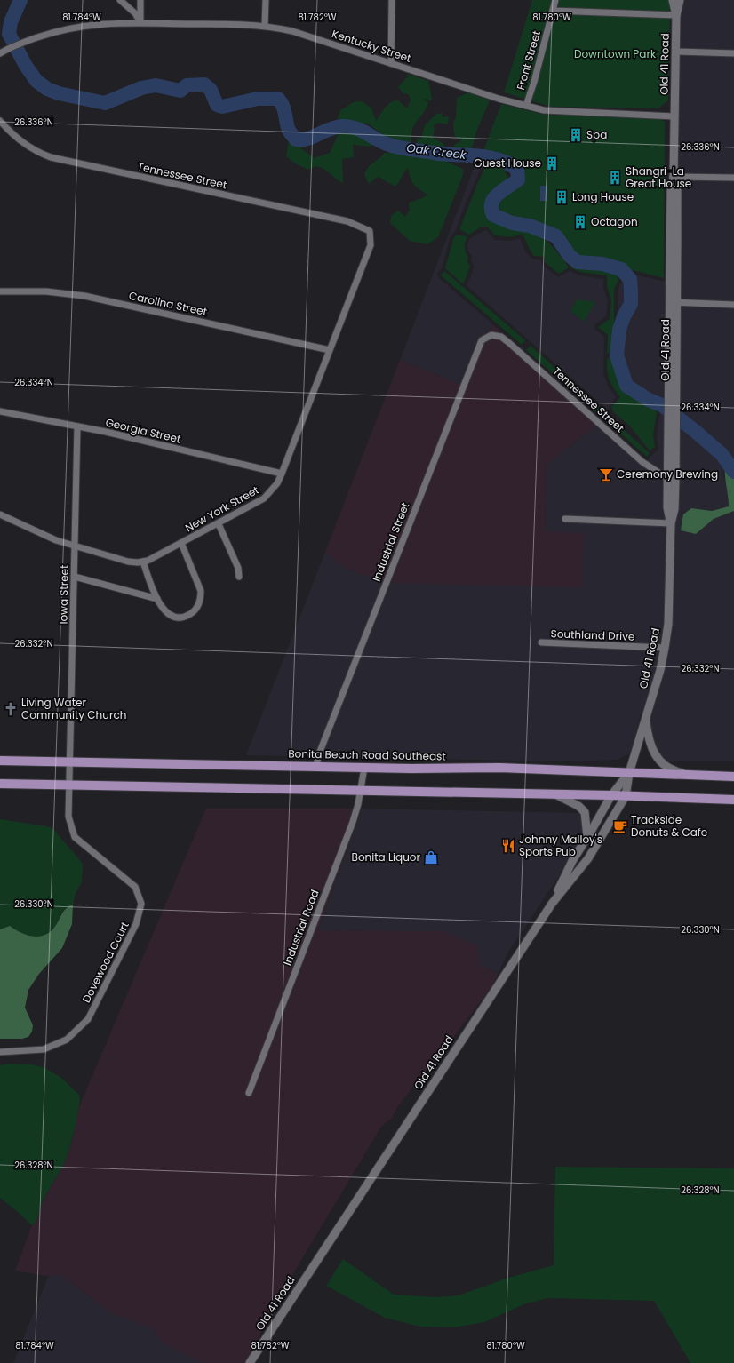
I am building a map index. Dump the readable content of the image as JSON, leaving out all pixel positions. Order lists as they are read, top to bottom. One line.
{"streets":{"main road":["Bonita Beach Road Southeast"],"street":["Kentucky Street","Front Street","Old 41 Road","Tennessee Street","Carolina Street","Georgia Street","New York Street","Industrial Street","Iowa Street","Southland Drive","Industrial Road","Dovewood Court"]},"crossings":[["Kentucky Street","Front Street"],["Kentucky Street","Old 41 Road"],["Old 41 Road","Tennessee Street"],["Old 41 Road","Southland Drive"],["Old 41 Road","Bonita Beach Road Southeast"],["Tennessee Street","New York Street"],["Tennessee Street","Industrial Street"],["Carolina Street","New York Street"],["Georgia Street","New York Street"],["Georgia Street","Iowa Street"],["New York Street","Iowa Street"],["Industrial Street","Bonita Beach Road Southeast"],["Iowa Street","Bonita Beach Road Southeast"],["Iowa Street","Dovewood Court"],["Bonita Beach Road Southeast","Industrial Road"],["Bonita Beach Road Southeast","Dovewood Court"]],"water":["Oak Creek"],"parks":["Downtown Park"],"places":{"building":["Spa","Guest House","Shangri-La Great House","Long House","Octagon"],"bar":["Ceremony Brewing"],"church":["Living Water Community Church"],"cafe":["Trackside Donuts & Cafe"],"restaurant":["Johnny Malloy's Sports Pub"],"shop":["Bonita Liquor"]},"coordinates":["81.784°W","81.782°W","81.780°W","26.336°N","26.334°N","26.332°N","26.330°N","26.328°N"]}
